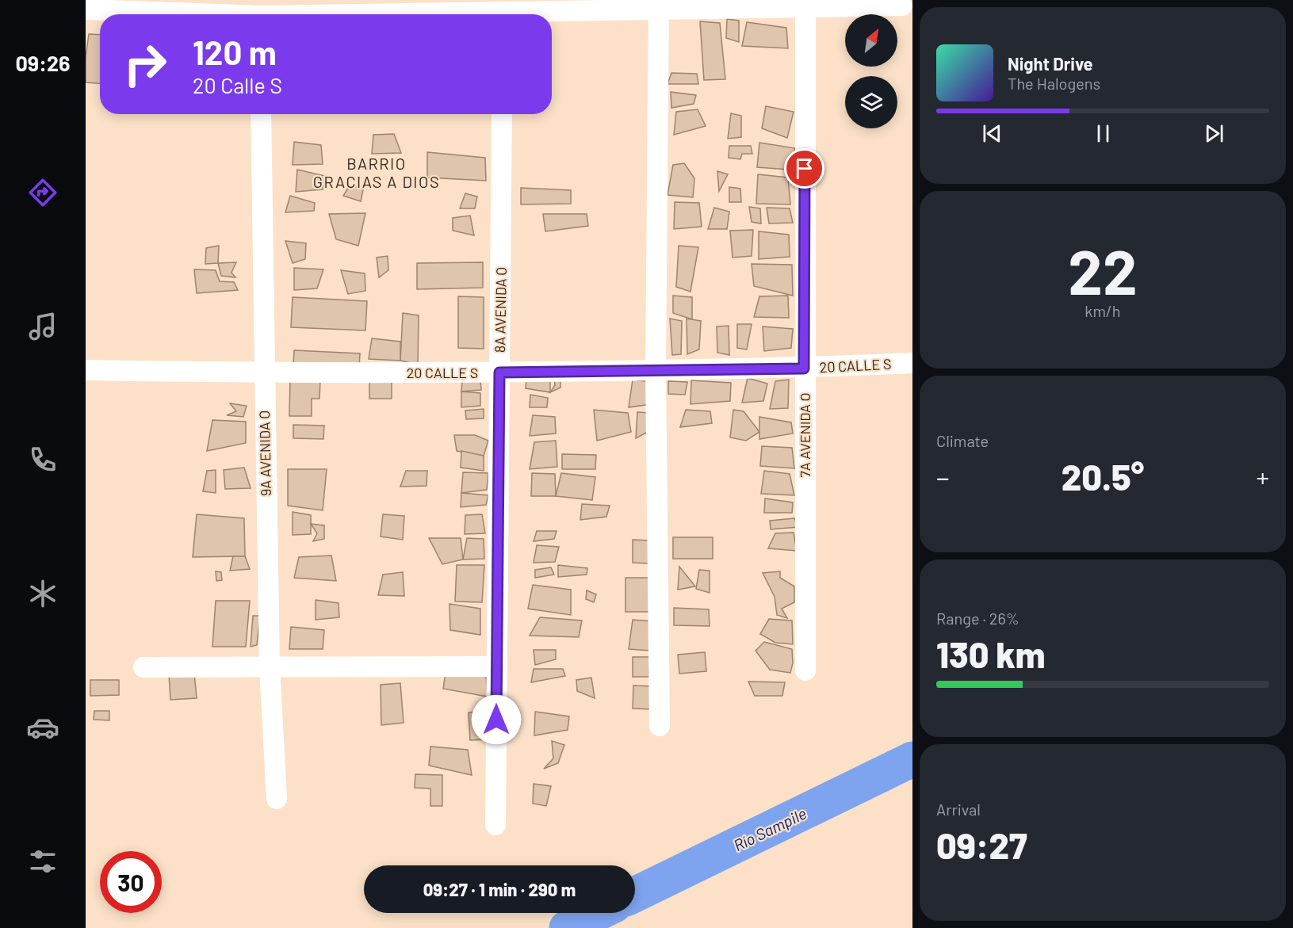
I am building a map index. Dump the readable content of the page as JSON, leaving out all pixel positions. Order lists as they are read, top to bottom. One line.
{"streets":{"street":["8A AVENIDA O","20 CALLE S","7A AVENIDA O","9A AVENIDA O"]},"crossings":[["8A AVENIDA O","20 CALLE S"],["20 CALLE S","7A AVENIDA O"],["20 CALLE S","9A AVENIDA O"]],"districts":["BARRIO GRACIAS A DIOS"],"water":["Río Sampile"],"north":"top right","page":{"tabs":"09:26","turn":["120 m","20 Calle S"],"song":["Night Drive","The Halogens"],"tile":[["22","km/h"],"Climate",["Range · 26%","130 km"],["Arrival","09:27"]],"heat":["−","20.5°","+"],"limit":"30","trip":"09:27 · 1 min · 290 m"}}
